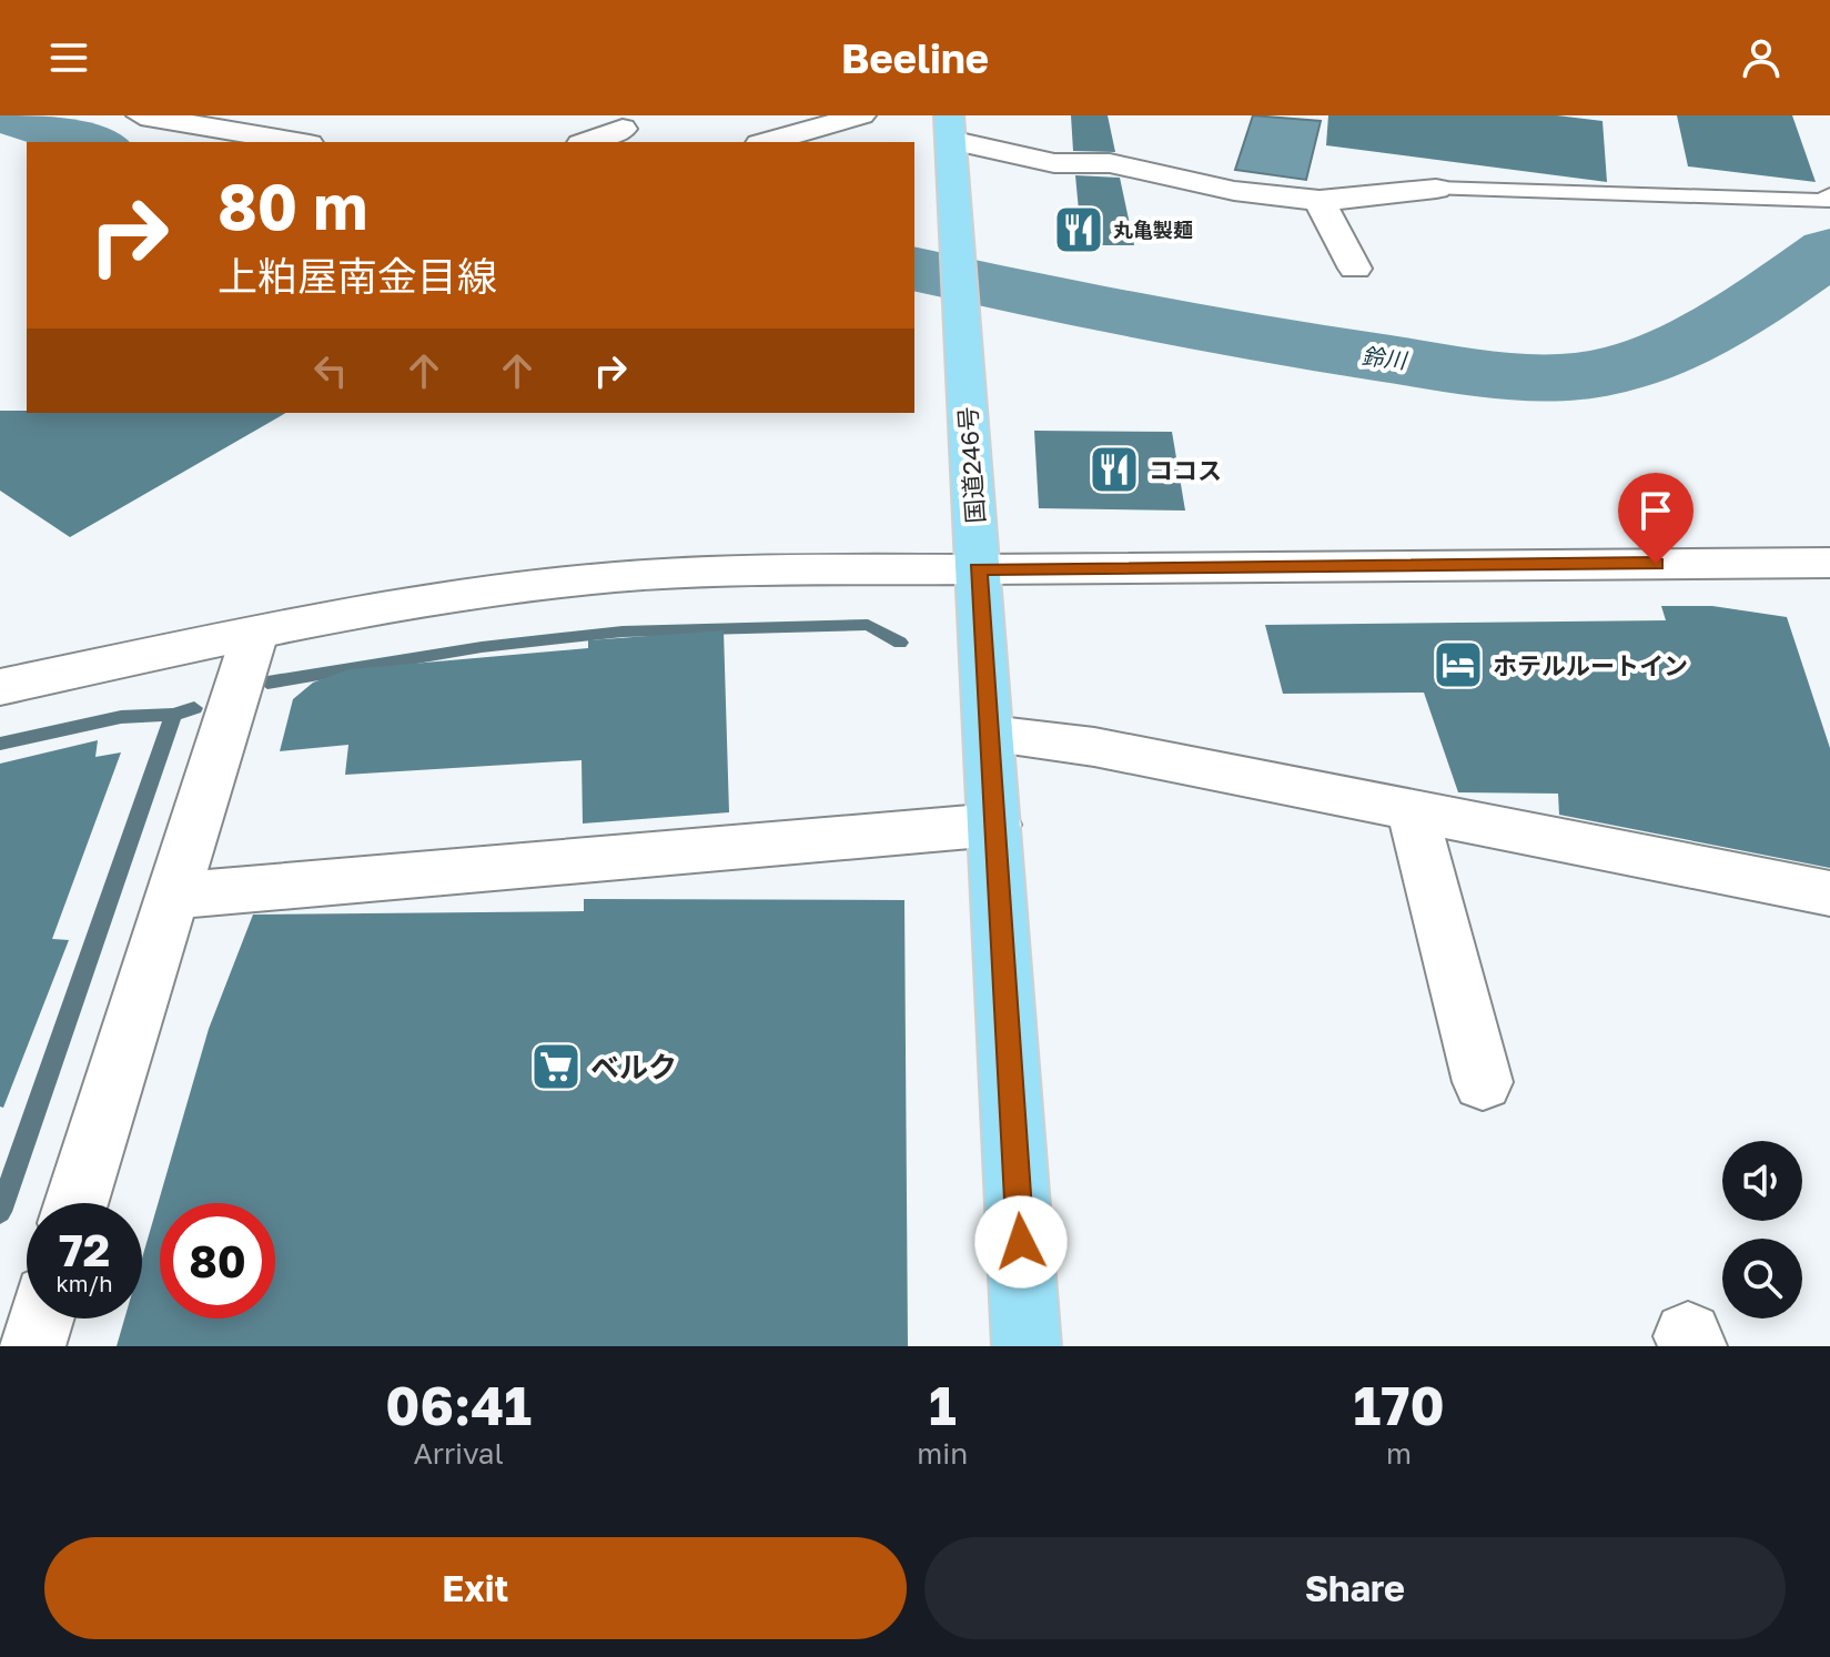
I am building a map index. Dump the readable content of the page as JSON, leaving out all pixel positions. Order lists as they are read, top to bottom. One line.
{"streets":{"highway":["国道246号"]},"water":["鈴川"],"places":{"restaurant":["丸亀製麺","ココス"],"hotel":["ホテルルートイン"],"supermarket":["ベルク"]},"page":{"header":"Beeline","turn":["80 m","上粕屋南金目線"],"speed":"72 km/h","limit":"80","eta":["06:41","Arrival","1","min","170","m"],"buttons":["Exit","Share"]}}
